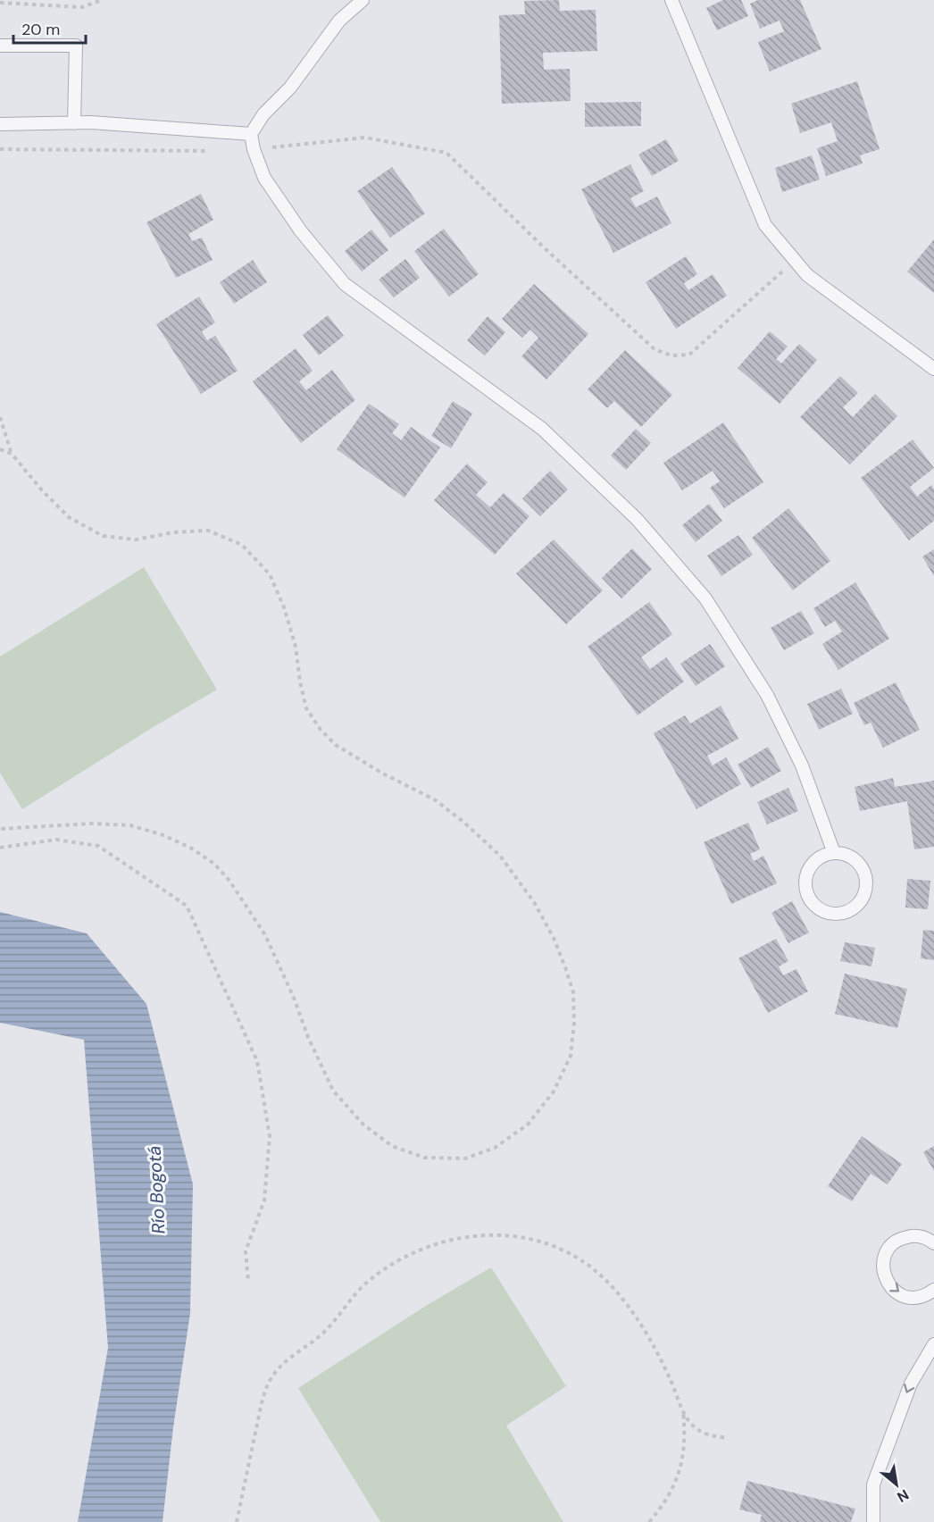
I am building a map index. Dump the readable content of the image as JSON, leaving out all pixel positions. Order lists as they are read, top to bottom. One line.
{"water":["Río Bogotá"],"scale_bar":"20 m","north":"bottom right"}
